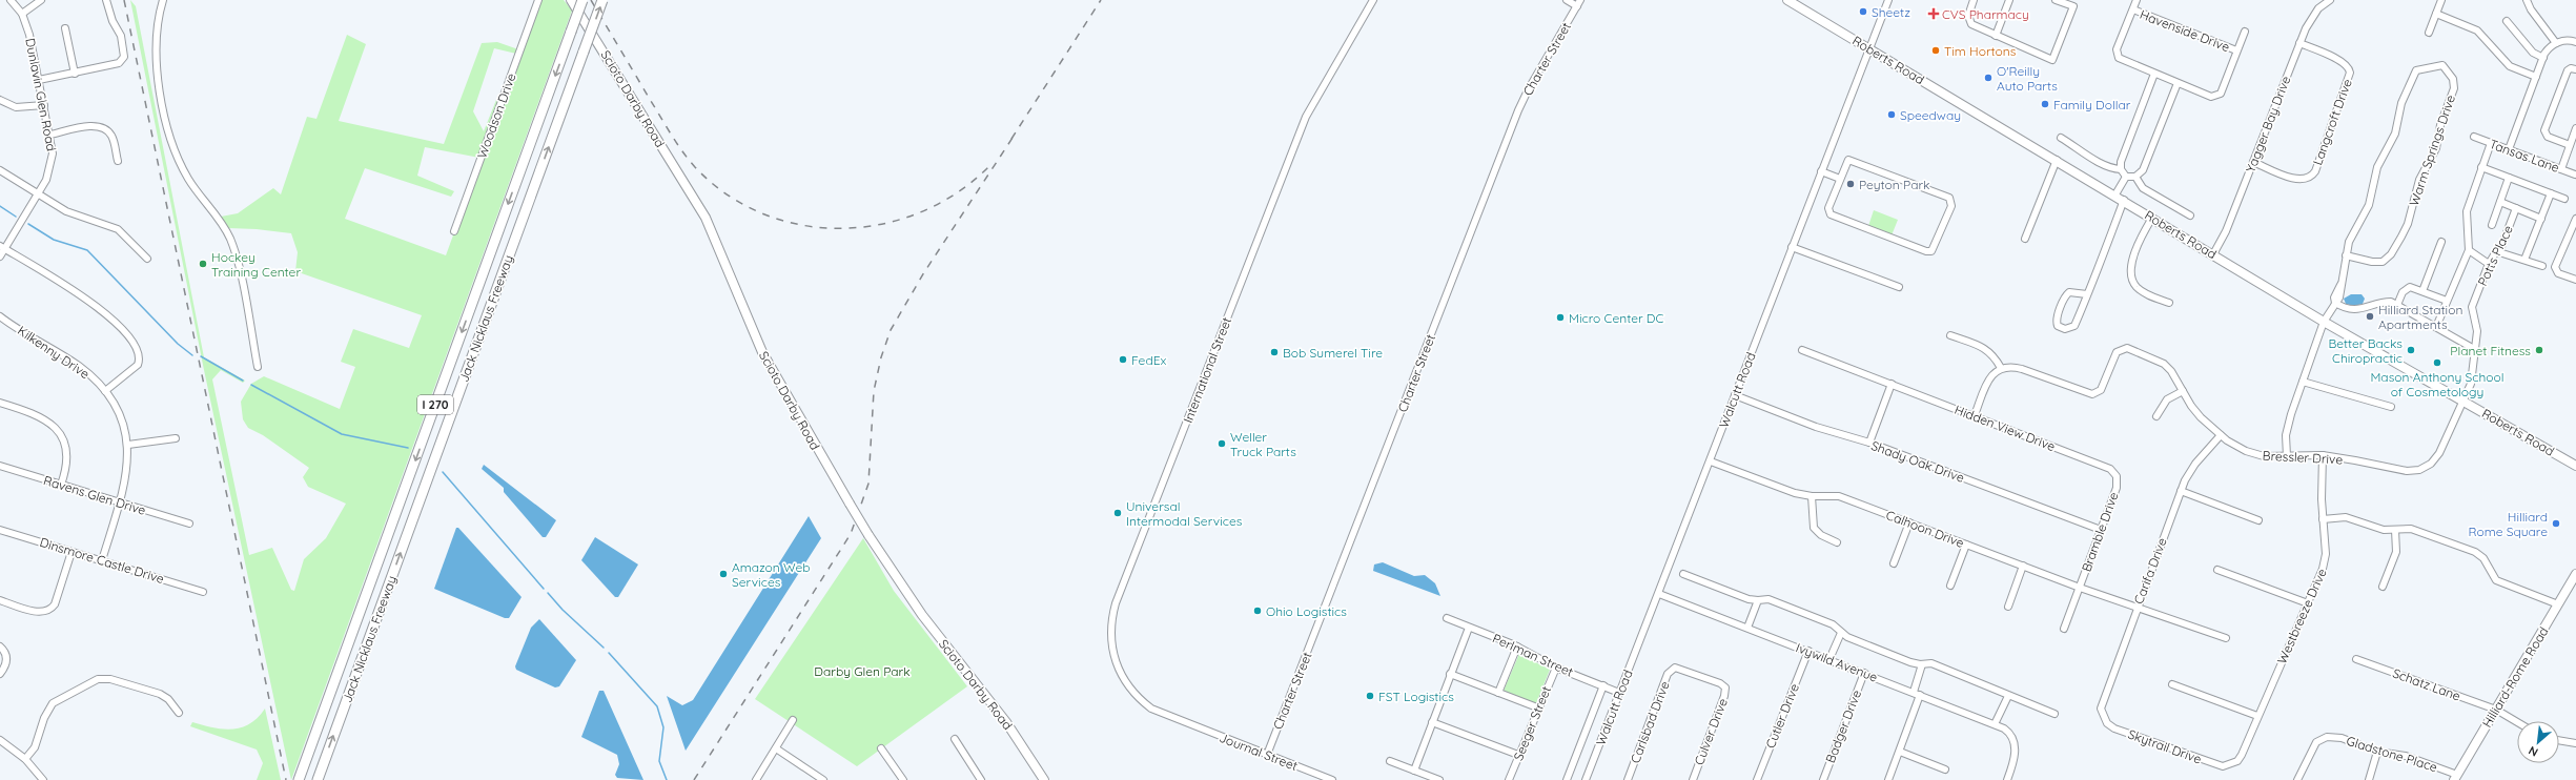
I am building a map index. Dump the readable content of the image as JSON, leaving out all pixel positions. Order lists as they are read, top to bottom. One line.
{"streets":{"highway":["Jack Nicklaus Freeway","I 270"],"main road":["Roberts Road","Scioto Darby Road","Hilliard-Rome Road"],"street":["Havenside Drive","Charter Street","Dunlavin Glen Road","Woodson Drive","Langcroft Drive","Yagger Bay Drive","Warm Springs Drive","Tansas Lane","Potts Place","Kilkenny Drive","International Street","Walcutt Road","Hidden View Drive","Bressler Drive","Shady Oak Drive","Ravens Glen Drive","Calhoon Drive","Bramble Drive","Dinsmore Castle Drive","Carifa Drive","Westbreeze Drive","Perlman Street","Ivywild Avenue","Schatz Lane","Cutler Drive","Carlsbad Drive","Seeger Street","Badger Drive","Culver Drive","Skytrail Drive","Journal Street","Gladstone Place"]},"crossings":[["Charter Street","Journal Street"],["Roberts Road","Yagger Bay Drive"],["Roberts Road","Potts Place"],["Roberts Road","Walcutt Road"],["Roberts Road","Bressler Drive"],["Langcroft Drive","Yagger Bay Drive"],["Potts Place","Bressler Drive"],["International Street","Journal Street"],["Walcutt Road","Shady Oak Drive"],["Walcutt Road","Calhoon Drive"],["Walcutt Road","Perlman Street"],["Walcutt Road","Ivywild Avenue"],["Hidden View Drive","Bramble Drive"],["Bressler Drive","Carifa Drive"],["Bressler Drive","Westbreeze Drive"],["Shady Oak Drive","Bramble Drive"],["Calhoon Drive","Bramble Drive"],["Calhoon Drive","Carifa Drive"],["Carifa Drive","Skytrail Drive"],["Westbreeze Drive","Skytrail Drive"],["Perlman Street","Seeger Street"],["Ivywild Avenue","Cutler Drive"],["Ivywild Avenue","Badger Drive"],["Hilliard-Rome Road","Schatz Lane"],["Hilliard-Rome Road","Gladstone Place"],["Carlsbad Drive","Culver Drive"]],"parks":["Darby Glen Park"],"places":{"other":["Sheetz","Tim Hortons","O'Reilly Auto Parts","Family Dollar","Speedway","Peyton Park","Hockey Training Center","Hilliard Station Apartments","Micro Center DC","Better Backs Chiropractic","Planet Fitness","Bob Sumerel Tire","FedEx","Mason Anthony School of Cosmetology","Weller Truck Parts","Universal Intermodal Services","Hilliard Rome Square","Amazon Web Services","Ohio Logistics","FST Logistics"],"health":["CVS Pharmacy"]},"north":"bottom left"}
